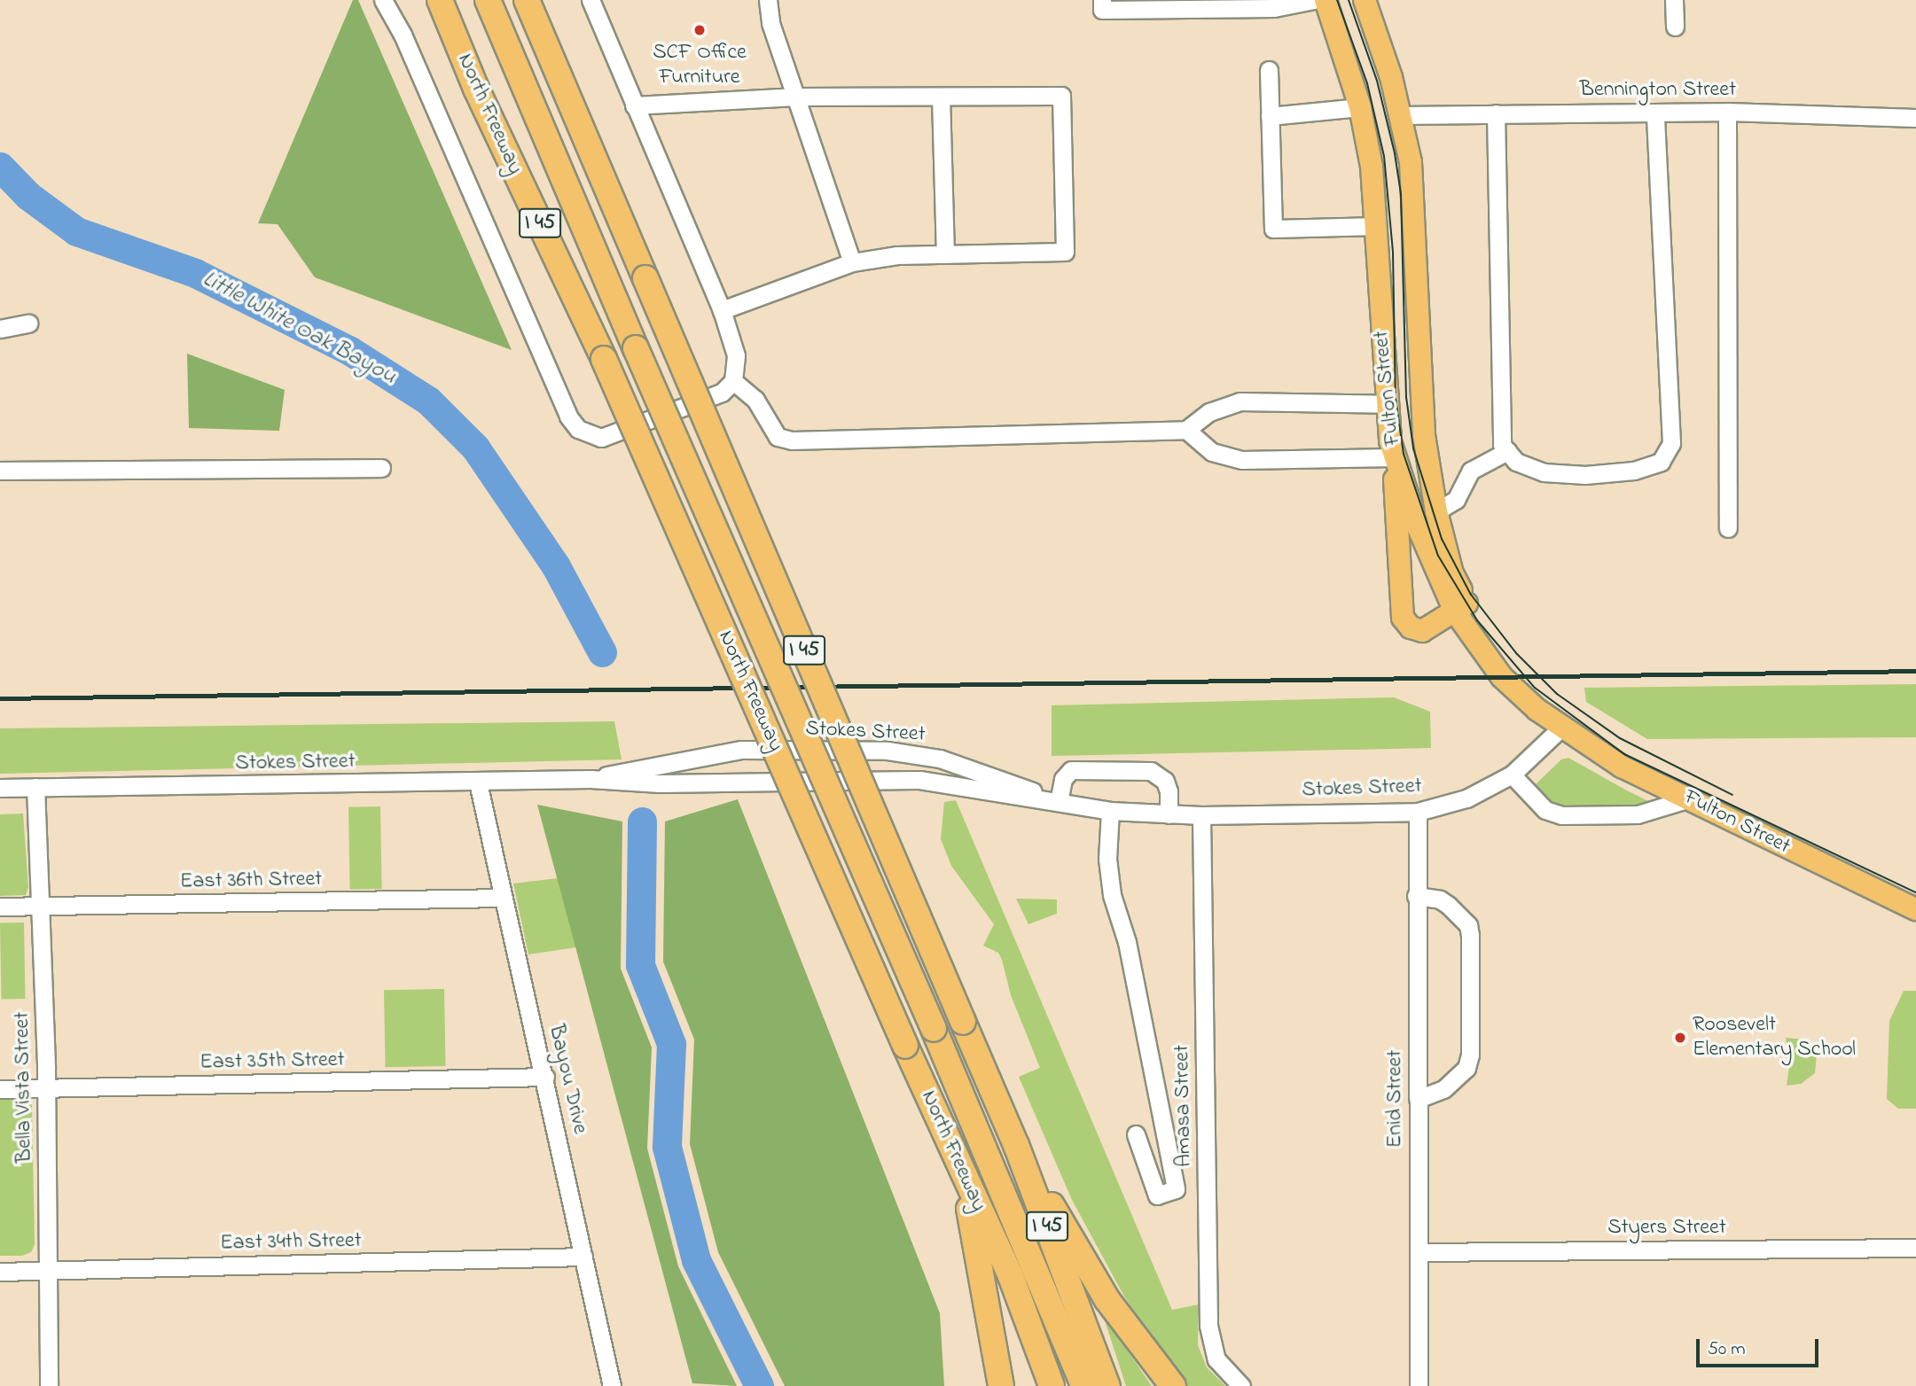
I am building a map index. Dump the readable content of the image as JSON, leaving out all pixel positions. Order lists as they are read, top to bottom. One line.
{"streets":{"highway":["North Freeway","I 45"],"main road":["Fulton Street"],"street":["Bennington Street","Stokes Street","East 36th Street","East 35th Street","Bayou Drive","Bella Vista Street","Enid Street","Amasa Street","Styers Street","East 34th Street"]},"crossings":[["Bennington Street","Fulton Street"],["Fulton Street","Stokes Street"],["Stokes Street","Bayou Drive"],["Stokes Street","Bella Vista Street"],["Stokes Street","Enid Street"],["Stokes Street","Amasa Street"],["East 36th Street","Bayou Drive"],["East 36th Street","Bella Vista Street"],["East 35th Street","Bayou Drive"],["East 35th Street","Bella Vista Street"],["Bayou Drive","East 34th Street"],["Bella Vista Street","East 34th Street"],["Enid Street","Styers Street"]],"water":["Little White Oak Bayou"],"places":["SCF Office Furniture","Roosevelt Elementary School"],"scale_bar":"50 m"}
